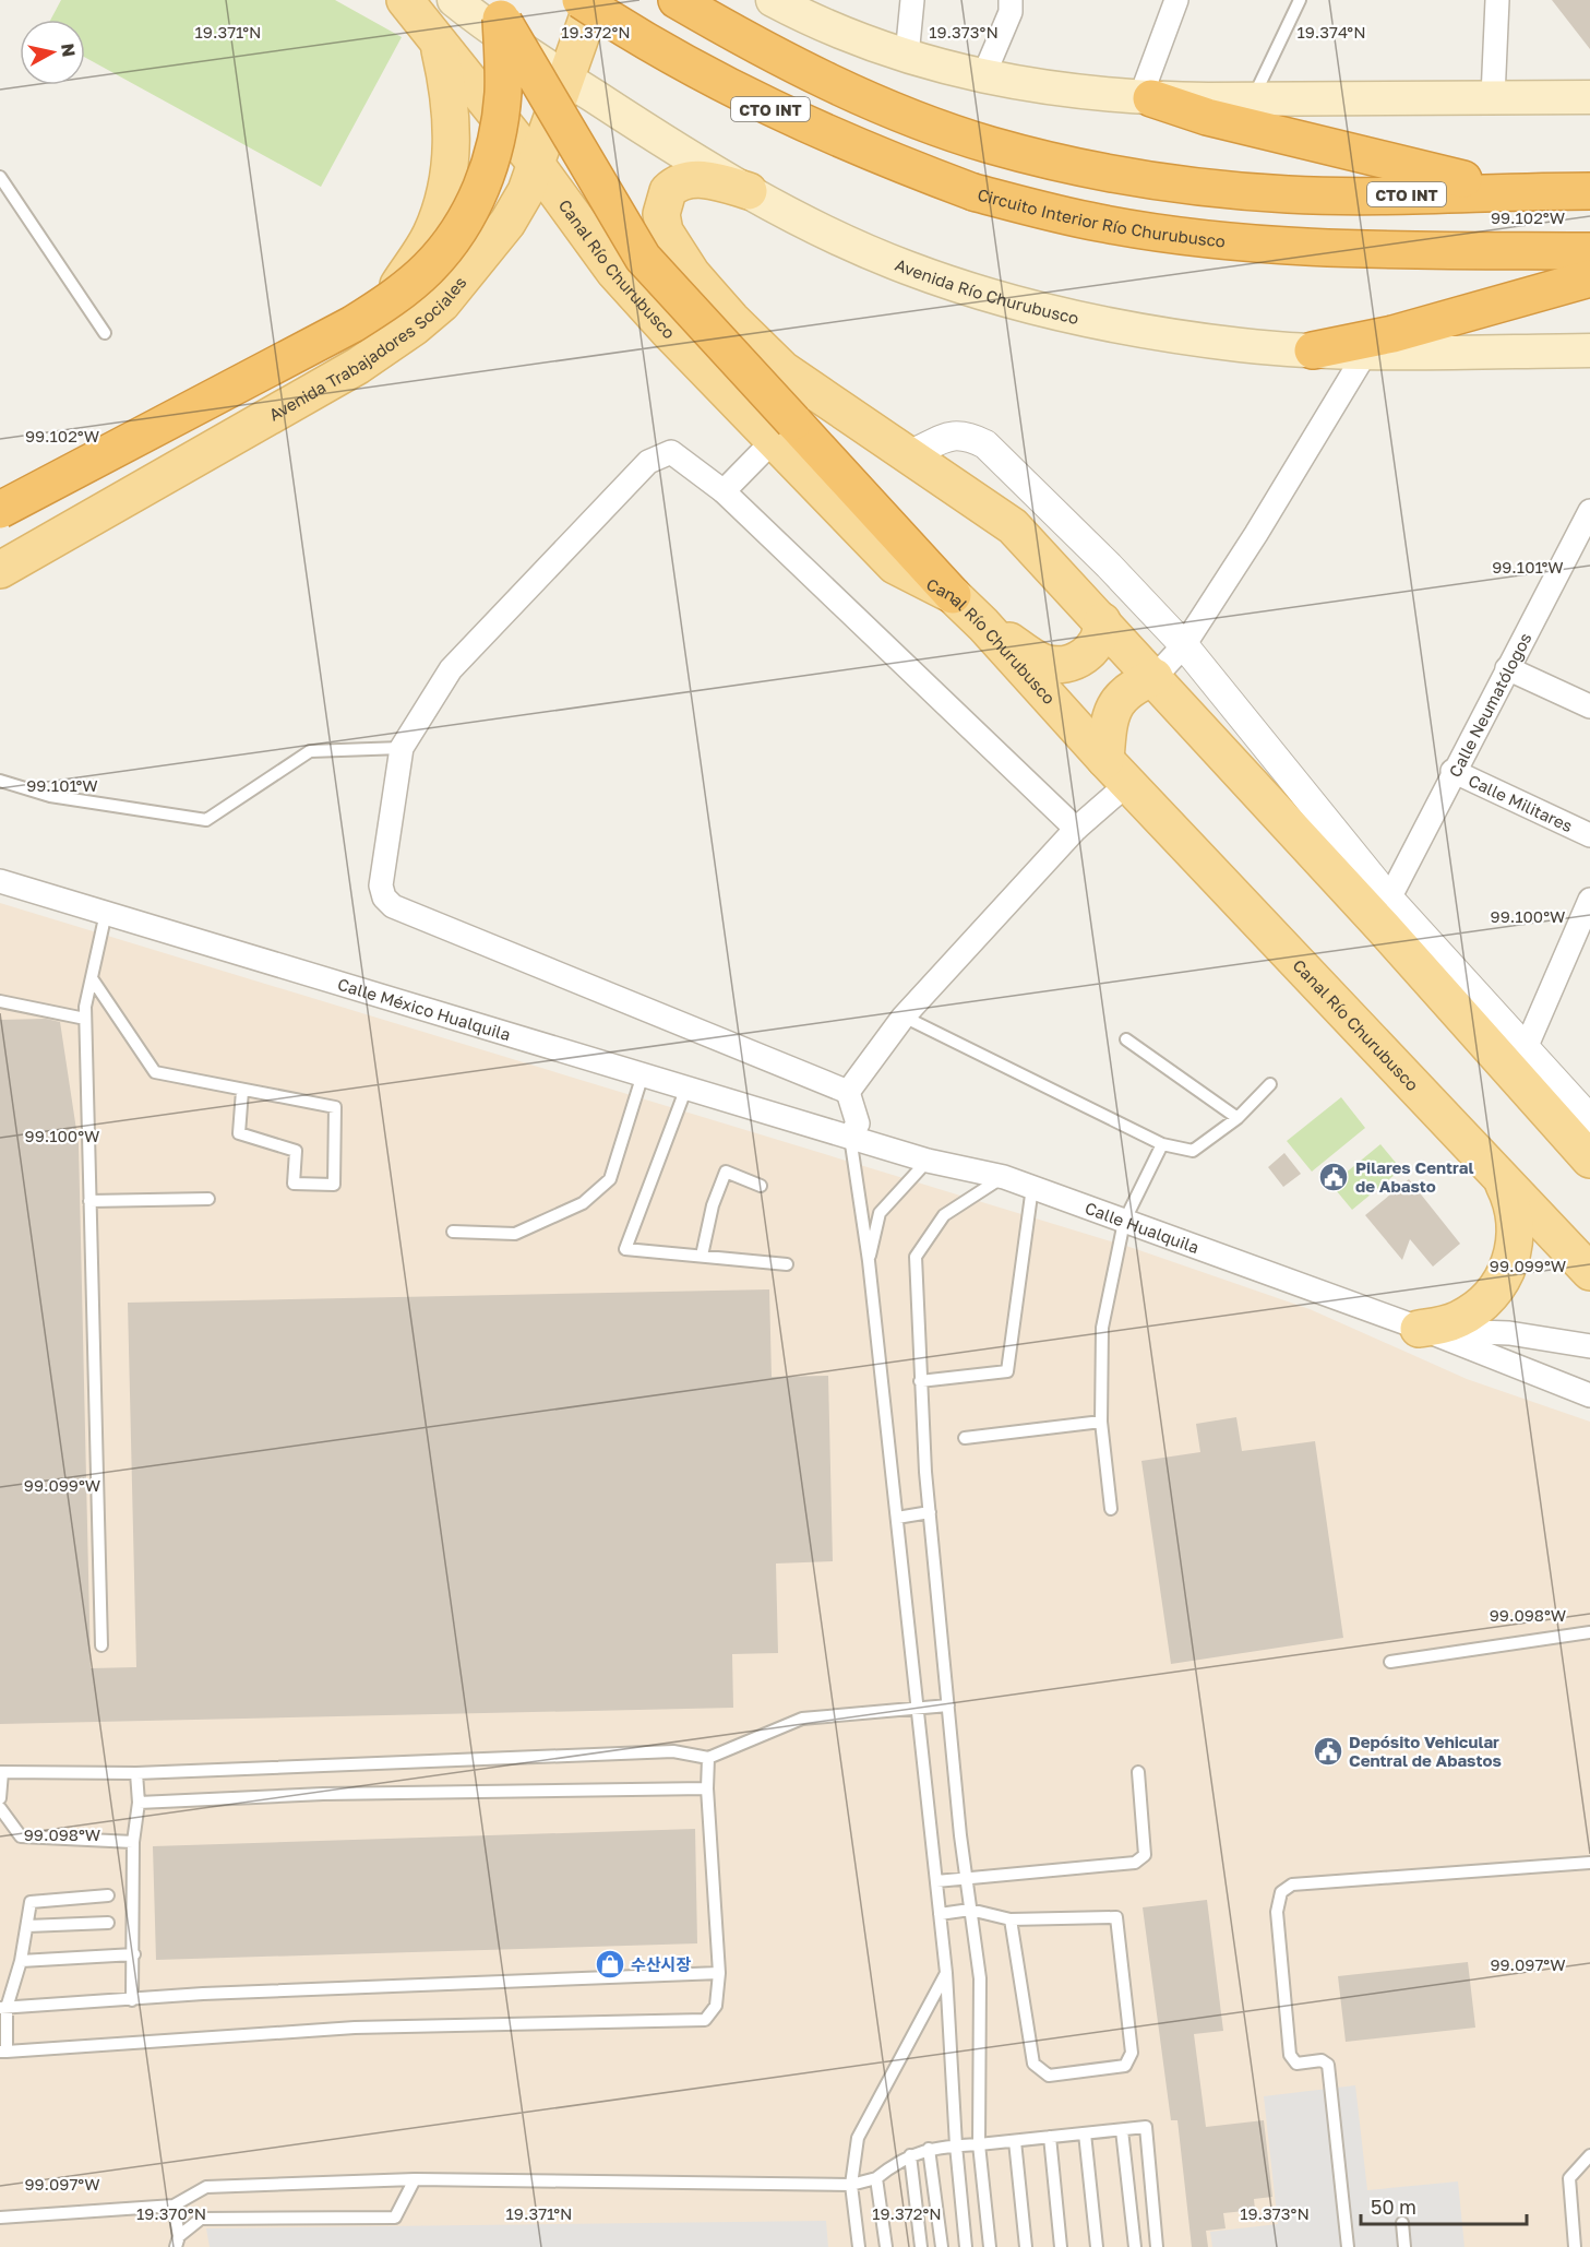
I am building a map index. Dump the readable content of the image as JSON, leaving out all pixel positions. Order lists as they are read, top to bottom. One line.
{"streets":{"highway":["CTO INT","Circuito Interior Río Churubusco"],"main road":["Canal Río Churubusco","Avenida Río Churubusco","Avenida Trabajadores Sociales"],"street":["Calle Neumatólogos","Calle Militares","Calle México Hualquila","Calle Hualquila"]},"crossings":[["Canal Río Churubusco","Avenida Trabajadores Sociales"],["Avenida Río Churubusco","Avenida Trabajadores Sociales"],["Calle Neumatólogos","Calle Militares"],["Calle México Hualquila","Calle Hualquila"]],"places":{"public building":["Pilares Central de Abasto","Depósito Vehicular Central de Abastos"],"shop":["수산시장"]},"scale_bar":"50 m","north":"right","coordinates":["19.371°N","19.372°N","19.373°N","19.374°N","99.102°W","99.101°W","99.100°W","99.099°W","99.098°W","99.097°W","19.370°N"]}
